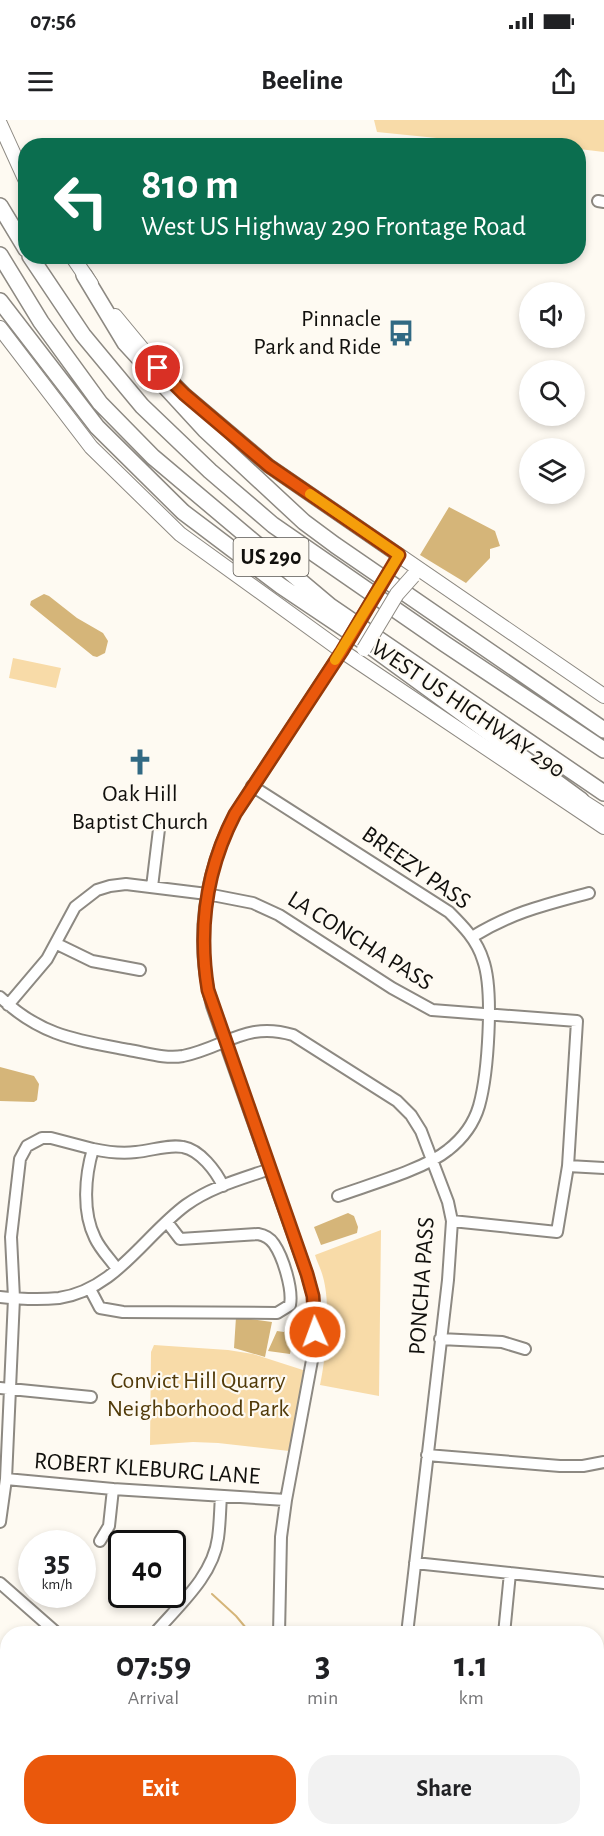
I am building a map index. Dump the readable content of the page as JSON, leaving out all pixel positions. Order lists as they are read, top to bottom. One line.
{"streets":{"highway":["US 290","WEST US HIGHWAY 290"],"street":["BREEZY PASS","LA CONCHA PASS","PONCHA PASS","ROBERT KLEBURG LANE"]},"crossings":[["BREEZY PASS","LA CONCHA PASS"],["BREEZY PASS","PONCHA PASS"],["LA CONCHA PASS","PONCHA PASS"]],"parks":["Convict Hill Quarry Neighborhood Park"],"places":{"bus stop":["Pinnacle Park and Ride"],"church":["Oak Hill Baptist Church"]},"page":{"status":"07:56","header":"Beeline","turn":["810 m","West US Highway 290 Frontage Road"],"speed":"35 km/h","limit":"40","eta":["07:59","Arrival","3","min","1.1","km"],"buttons":["Exit","Share"]}}
